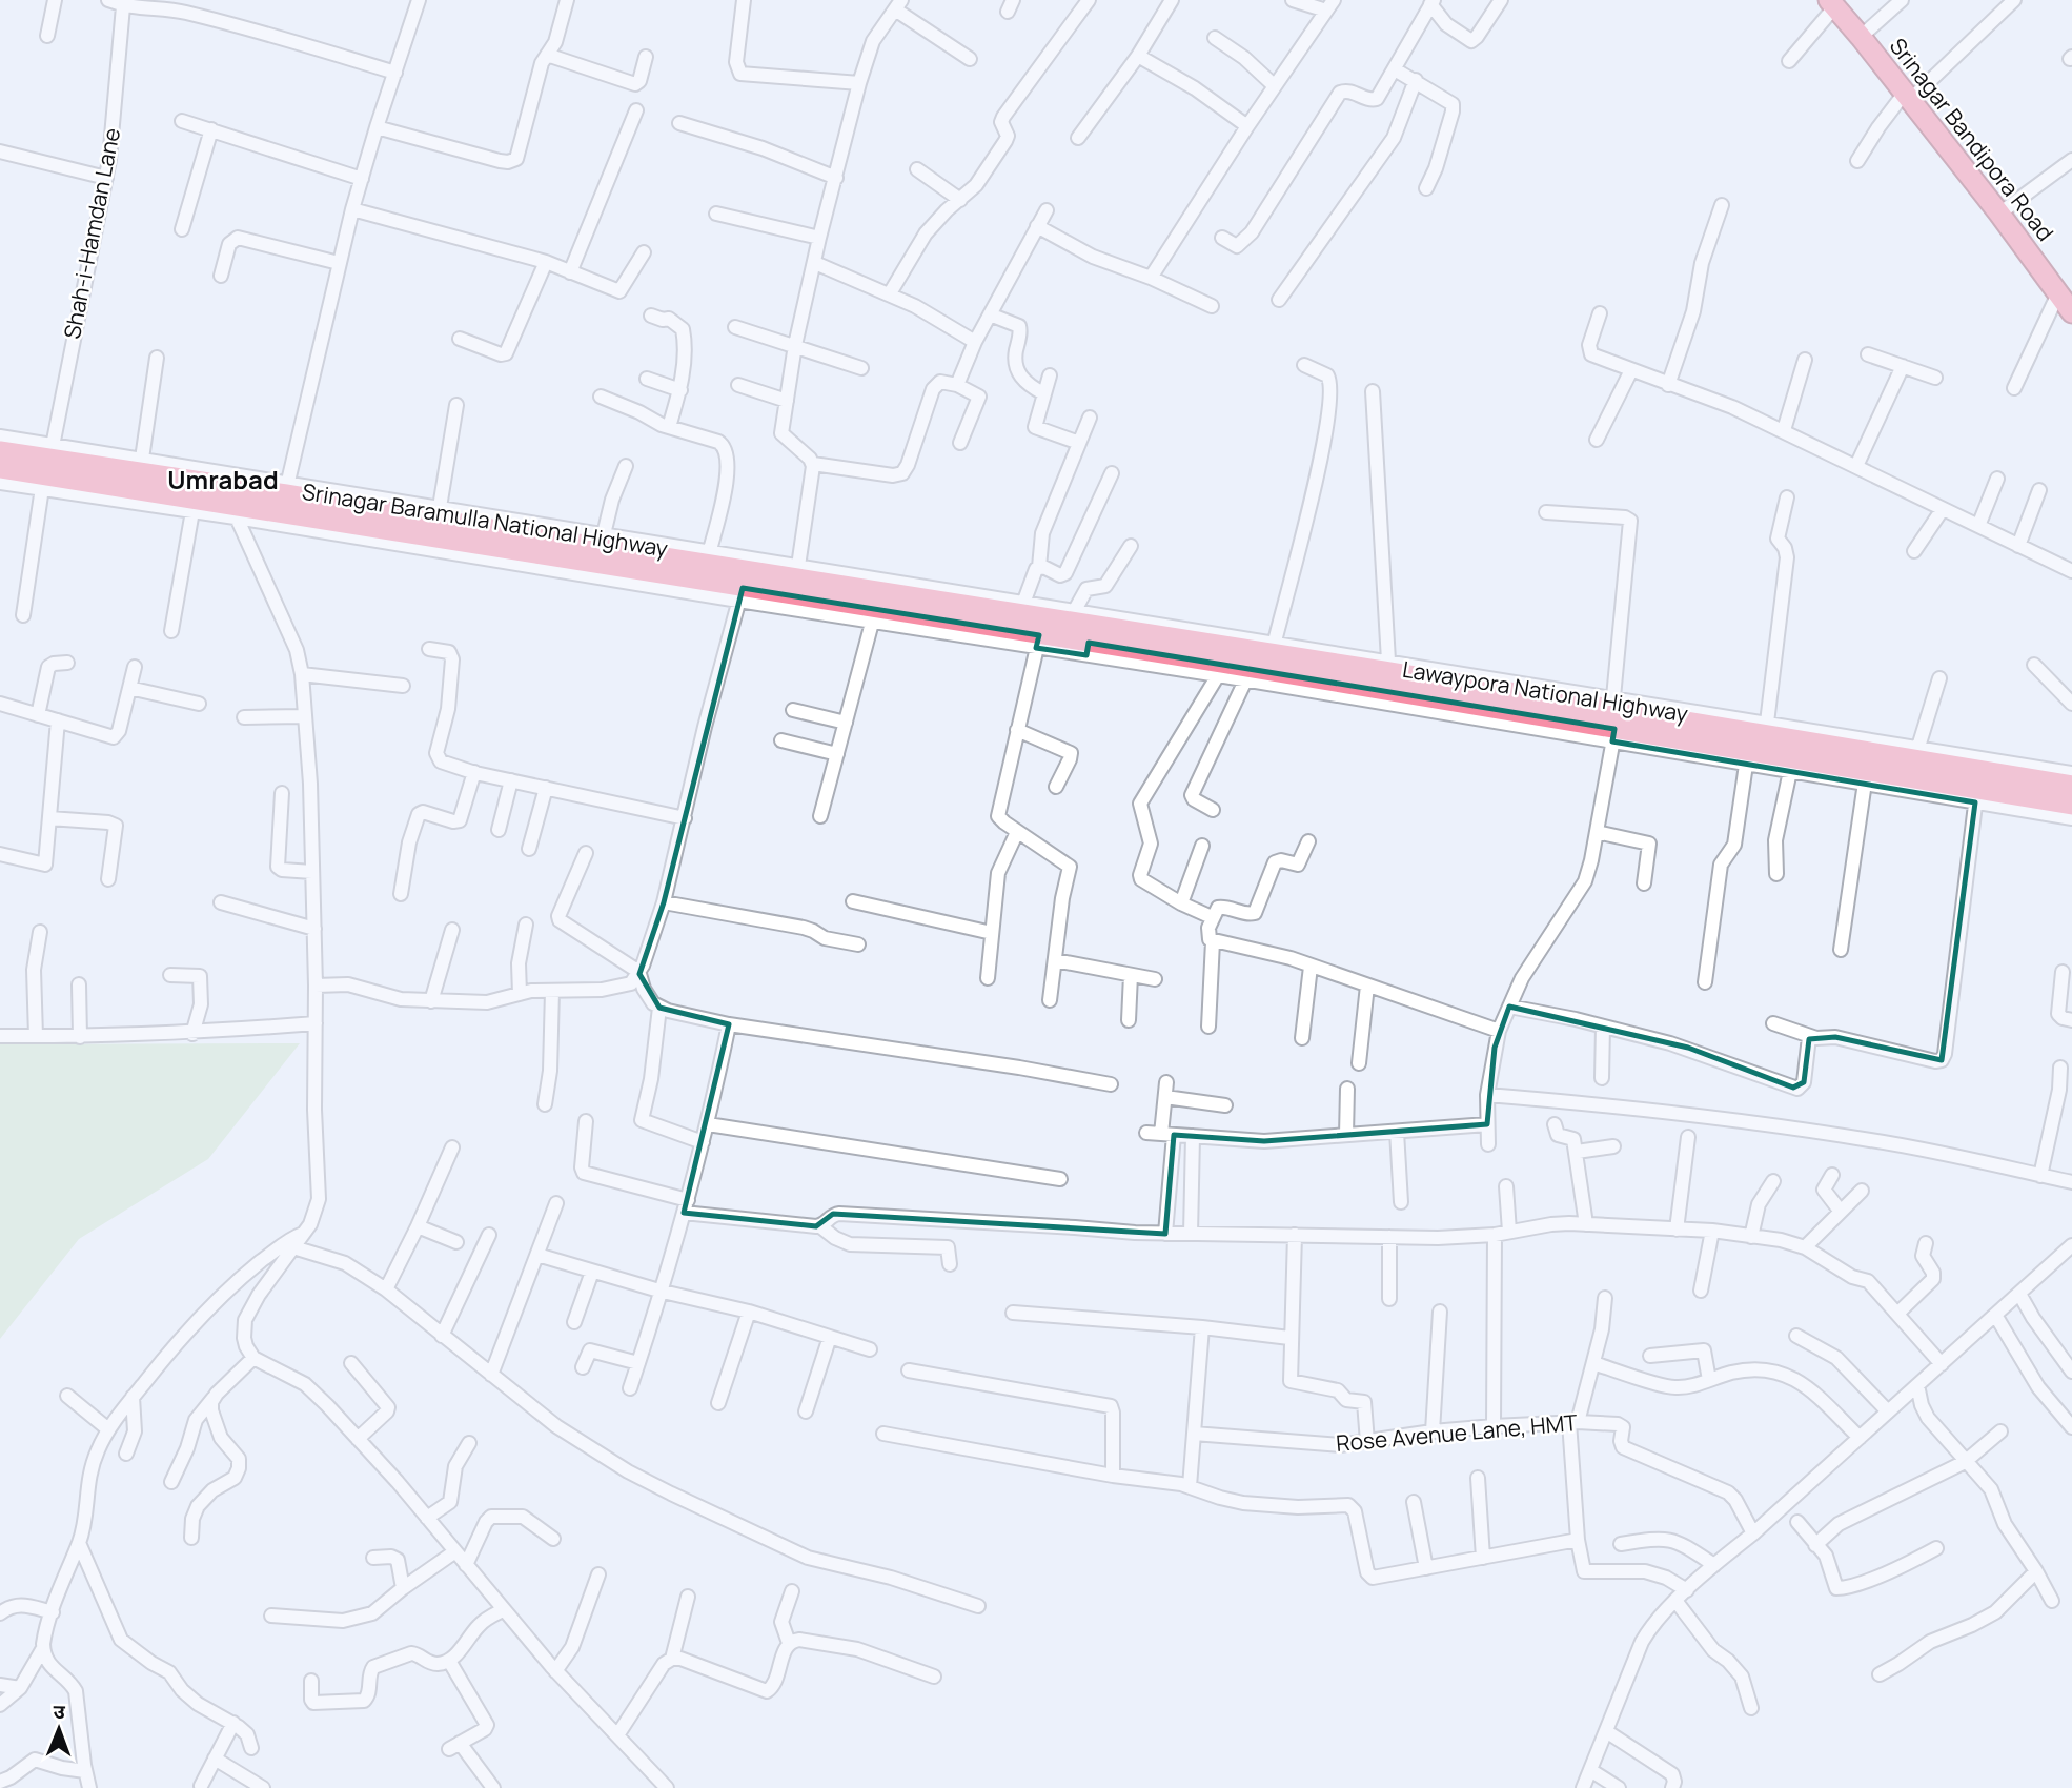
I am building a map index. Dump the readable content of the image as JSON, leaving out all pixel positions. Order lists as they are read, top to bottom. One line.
{"streets":{"highway":["Srinagar Bandipora Road","Srinagar Baramulla National Highway","Lawaypora National Highway"],"street":["Shah-i-Hamdan Lane","Rose Avenue Lane, HMT"]},"crossings":[["Srinagar Baramulla National Highway","Lawaypora National Highway"]],"districts":["Umrabad"],"north":"top"}
